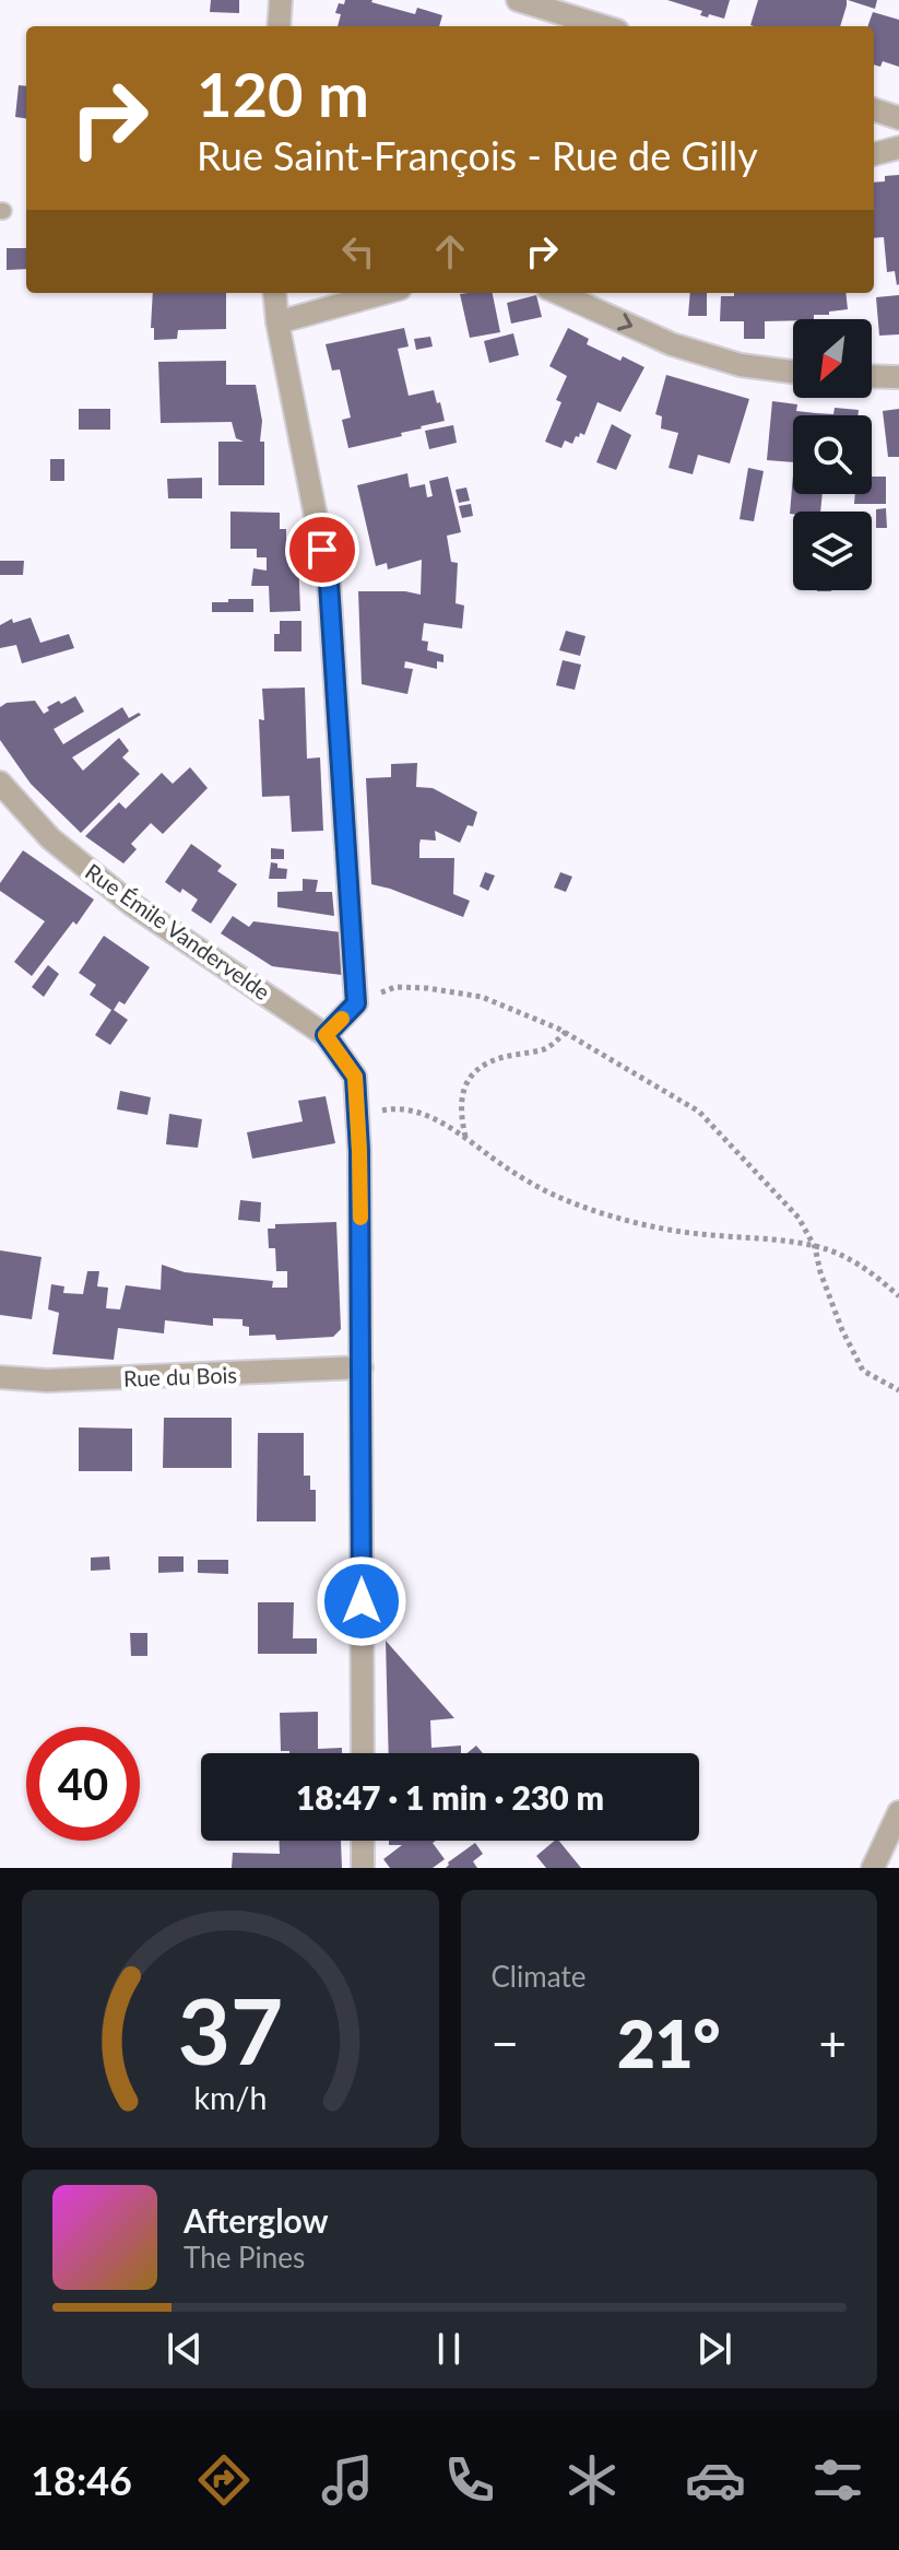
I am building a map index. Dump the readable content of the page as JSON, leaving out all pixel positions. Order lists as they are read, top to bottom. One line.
{"streets":{"street":["Rue Émile Vandervelde","Rue du Bois"]},"north":"bottom left","page":{"turn":["120 m","Rue Saint-François - Rue de Gilly"],"limit":"40","trip":"18:47 · 1 min · 230 m","tile":"Climate","heat":["−","21°","+"],"song":["Afterglow","The Pines"],"tabs":"18:46","gauge":["37","km/h"]}}
